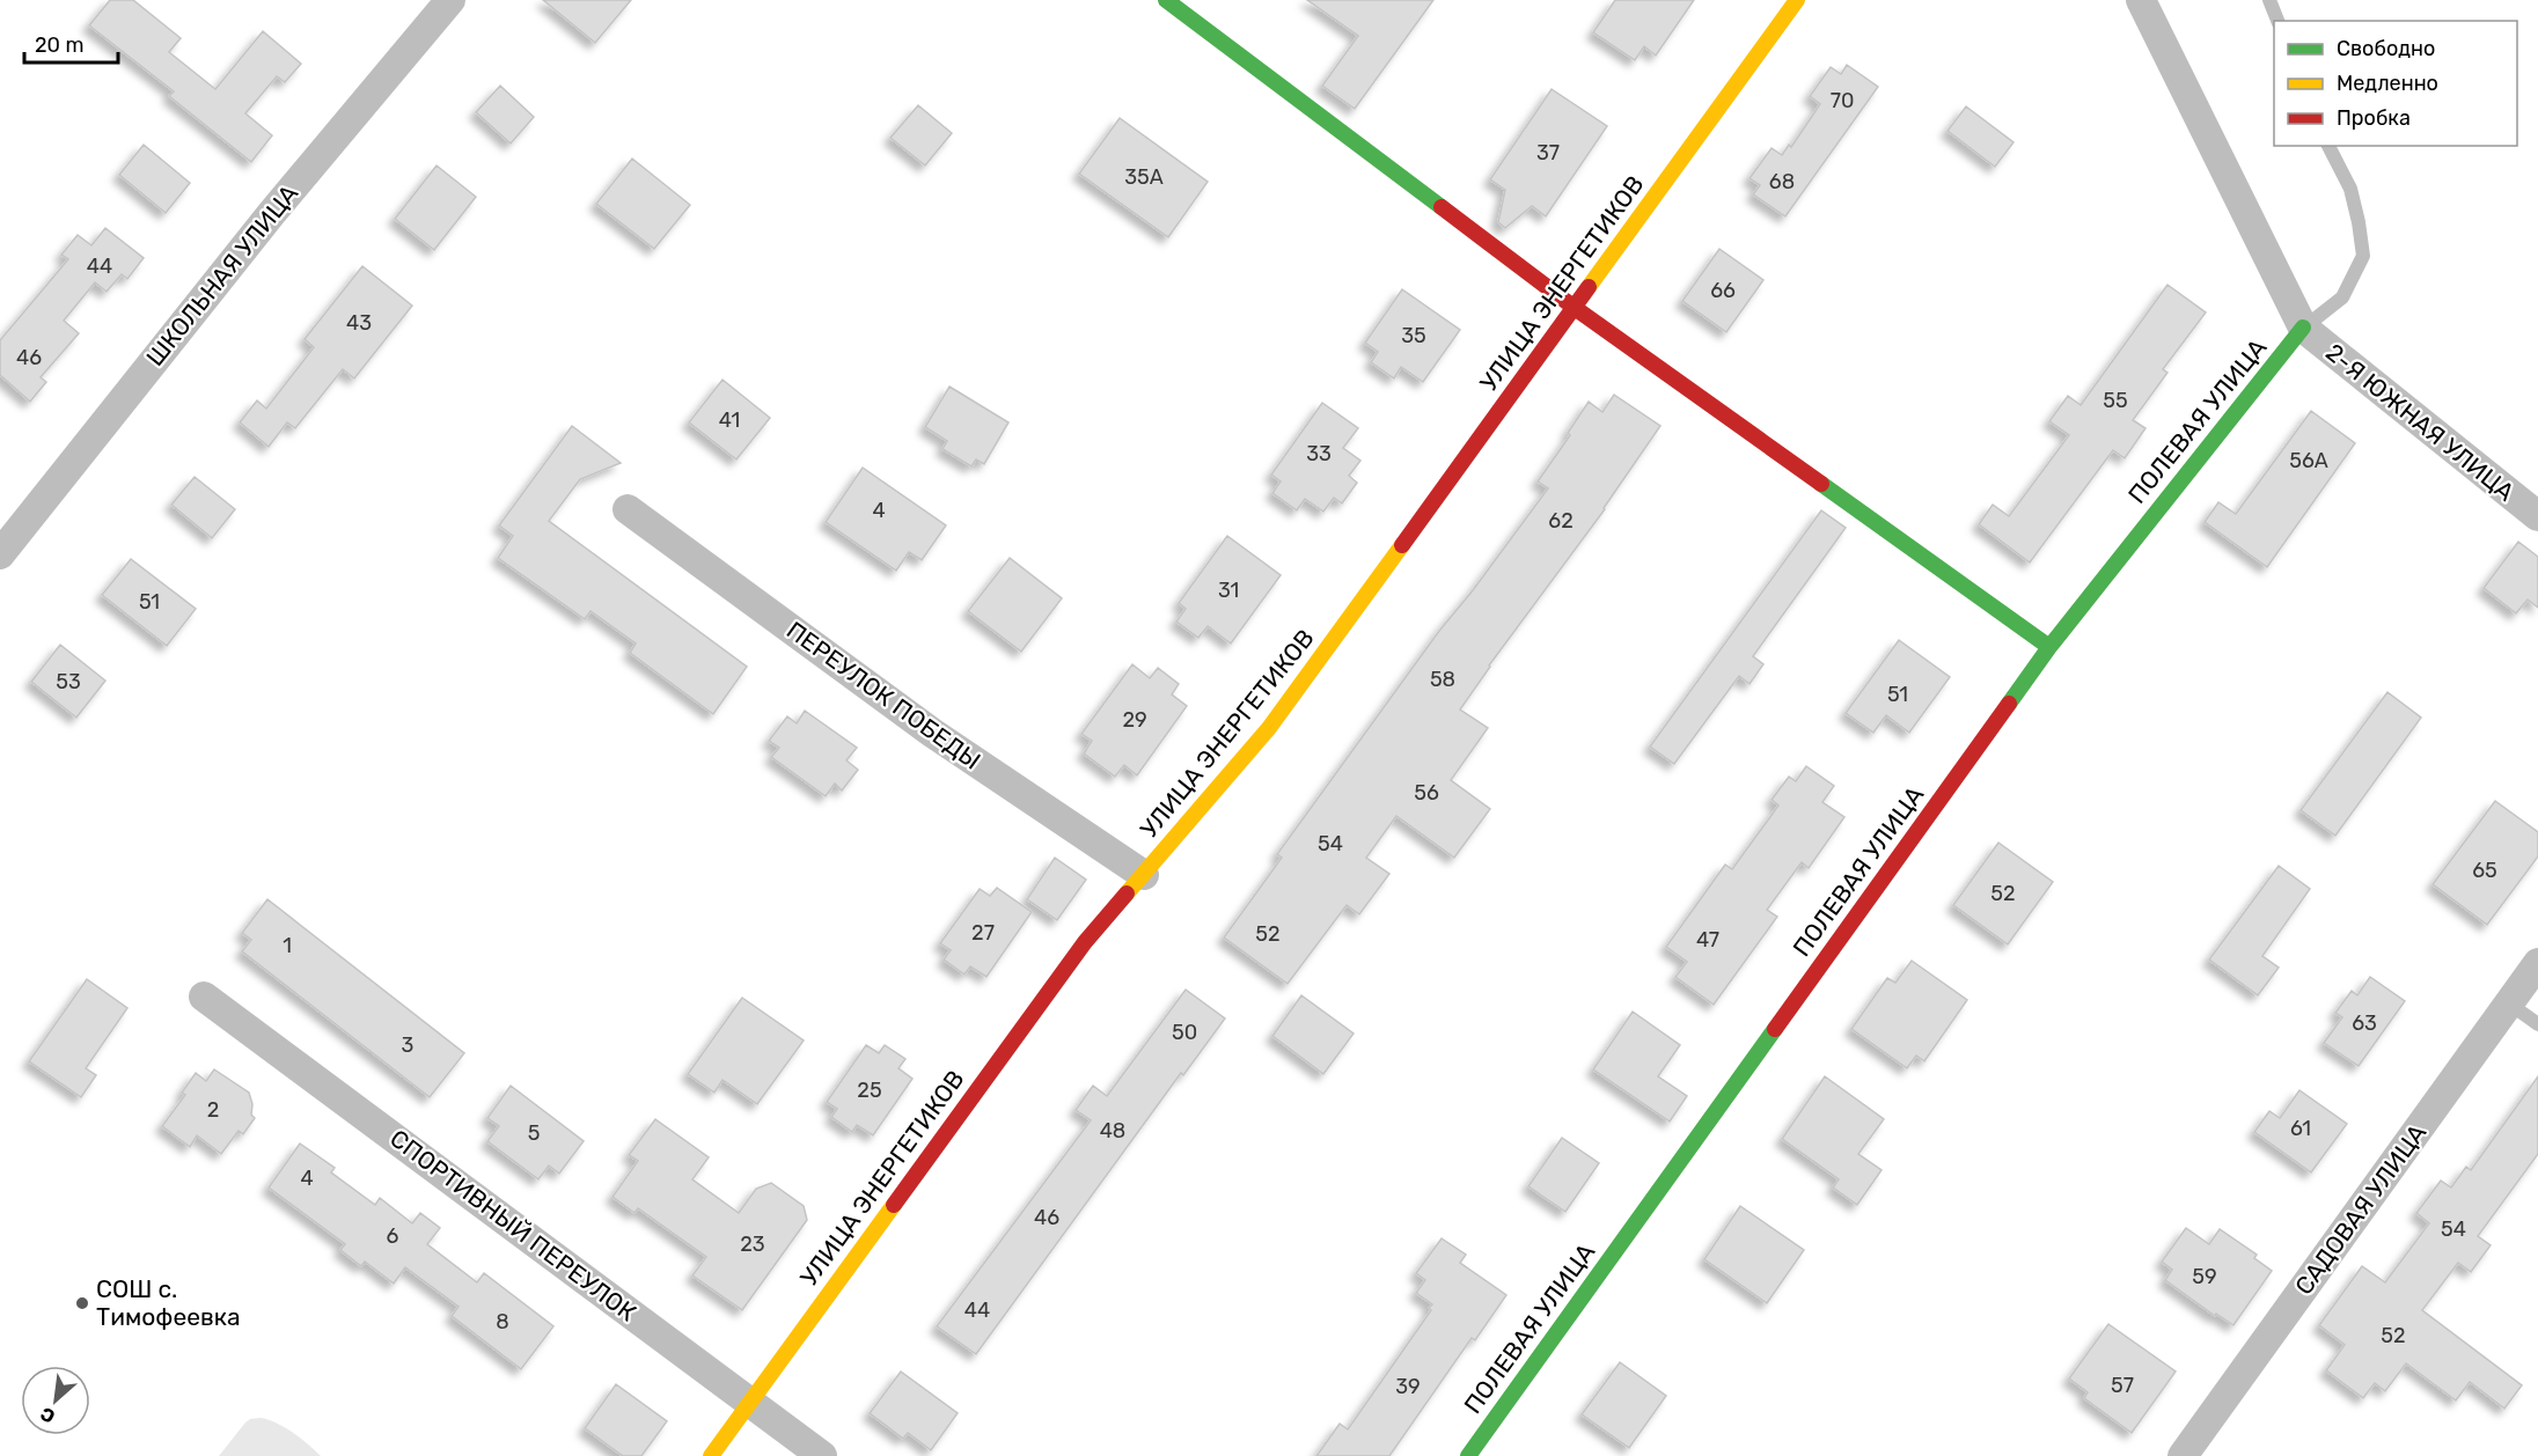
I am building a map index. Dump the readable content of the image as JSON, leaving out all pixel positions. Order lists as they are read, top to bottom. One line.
{"streets":{"street":["ШКОЛЬНАЯ УЛИЦА","УЛИЦА ЭНЕРГЕТИКОВ","ПОЛЕВАЯ УЛИЦА","2-Я ЮЖНАЯ УЛИЦА","ПЕРЕУЛОК ПОБЕДЫ","САДОВАЯ УЛИЦА","СПОРТИВНЫЙ ПЕРЕУЛОК"]},"crossings":[["УЛИЦА ЭНЕРГЕТИКОВ","ПЕРЕУЛОК ПОБЕДЫ"],["УЛИЦА ЭНЕРГЕТИКОВ","СПОРТИВНЫЙ ПЕРЕУЛОК"],["ПОЛЕВАЯ УЛИЦА","2-Я ЮЖНАЯ УЛИЦА"]],"places":["СОШ с. Тимофеевка"],"house_numbers":["70","37","35А","68","44","66","43","35","46","55","41","33","56А","4","62","31","51","58","53","51","29","56","54","65","52","27","52","47","1","63","50","3","25","2","61","48","5","4","46","54","6","23","59","44","8","52","57","39"],"legend":["Свободно","Медленно","Пробка"],"scale_bar":"20 m","north":"bottom left"}
